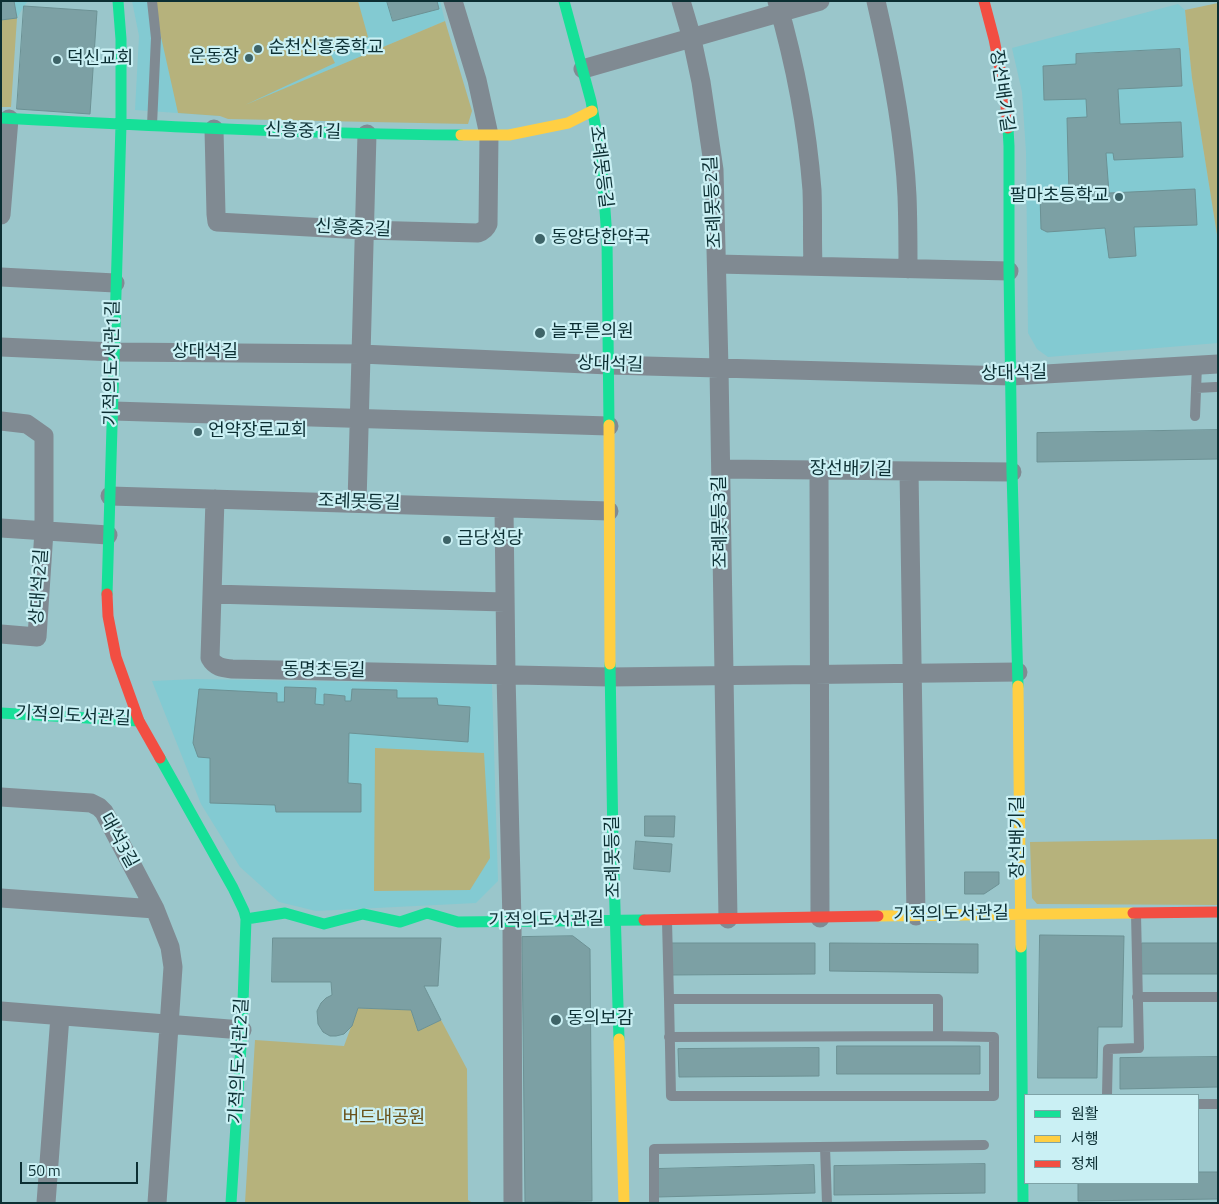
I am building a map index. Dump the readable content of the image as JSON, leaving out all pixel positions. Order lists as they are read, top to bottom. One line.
{"streets":{"street":["장선배기길","신흥중1길","조례못등길","조례못등2길","신흥중2길","상대석길","기적의도서관1길","조례못등3길","상대석2길","동명초등길","기적의도서관길","대석3길","기적의도서관2길"]},"crossings":[["장선배기길","상대석길"],["장선배기길","조례못등3길"],["장선배기길","기적의도서관길"],["신흥중1길","조례못등길"],["신흥중1길","신흥중2길"],["신흥중1길","기적의도서관1길"],["조례못등길","상대석길"],["조례못등길","기적의도서관1길"],["조례못등길","동명초등길"],["조례못등길","기적의도서관길"],["조례못등2길","상대석길"],["조례못등2길","조례못등3길"],["상대석길","기적의도서관1길"],["상대석길","조례못등3길"],["기적의도서관1길","기적의도서관길"],["조례못등3길","기적의도서관길"],["기적의도서관길","기적의도서관2길"]],"parks":["버드내공원"],"places":["순천신흥중학교","운동장","덕신교회","팔마초등학교","동양당한약국","늘푸른의원","언약장로교회","금당성당","동의보감"],"legend":["원활","서행","정체"],"scale_bar":"50 m"}
